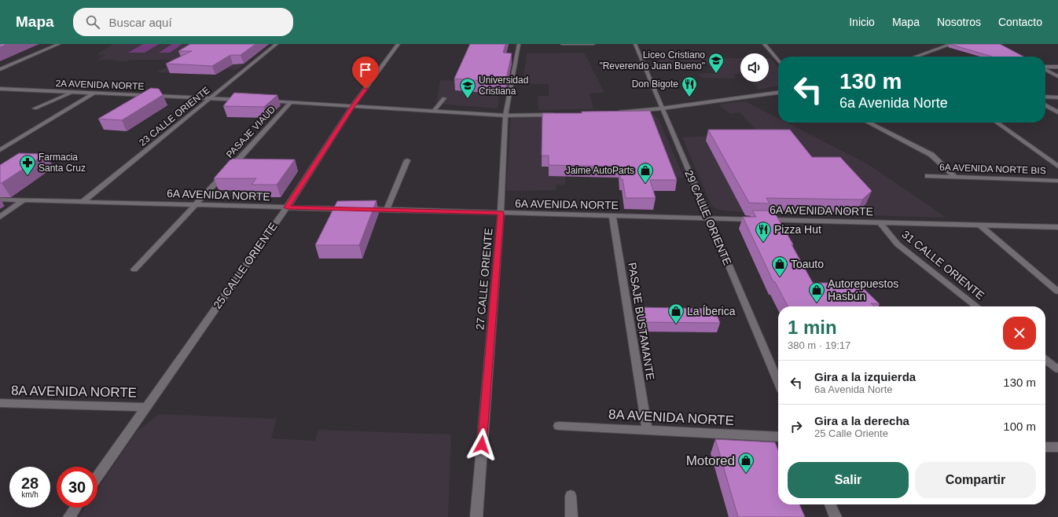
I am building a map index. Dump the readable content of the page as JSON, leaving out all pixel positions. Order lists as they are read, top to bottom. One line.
{"streets":{"street":["2A AVENIDA NORTE","23 CALLE ORIENTE","PASAJE VIAUD","6A AVENIDA NORTE BIS","6A AVENIDA NORTE","29 CALLE ORIENTE","31 CALLE ORIENTE","25 CALLE ORIENTE","27 CALLE ORIENTE","PASAJE BUSTAMANTE","8A AVENIDA NORTE"]},"crossings":[["2A AVENIDA NORTE","23 CALLE ORIENTE"],["23 CALLE ORIENTE","6A AVENIDA NORTE"],["PASAJE VIAUD","6A AVENIDA NORTE"],["6A AVENIDA NORTE","29 CALLE ORIENTE"],["6A AVENIDA NORTE","31 CALLE ORIENTE"],["6A AVENIDA NORTE","25 CALLE ORIENTE"],["6A AVENIDA NORTE","27 CALLE ORIENTE"],["6A AVENIDA NORTE","PASAJE BUSTAMANTE"],["25 CALLE ORIENTE","8A AVENIDA NORTE"],["PASAJE BUSTAMANTE","8A AVENIDA NORTE"]],"places":{"school or university":["Liceo Cristiano \"Reverendo Juan Bueno\"","Universidad Cristiana"],"restaurant":["Don Bigote","Pizza Hut"],"pharmacy":["Farmacia Santa Cruz"],"shop":["Jaime AutoParts","Toauto","Autorepuestos Hasbún","La Íberica","Motored"]},"page":{"header":"Mapa","search":"Buscar aquí","nav":["Inicio","Mapa","Nosotros","Contacto"],"turn":["130 m","6a Avenida Norte"],"heading":["1 min","380 m · 19:17"],"list":[{"name":"Gira a la izquierda","note":"6a Avenida Norte","value":"130 m"},{"name":"Gira a la derecha","note":"25 Calle Oriente","value":"100 m"}],"buttons":["Salir","Compartir"],"speed":"28 km/h","limit":"30"}}
